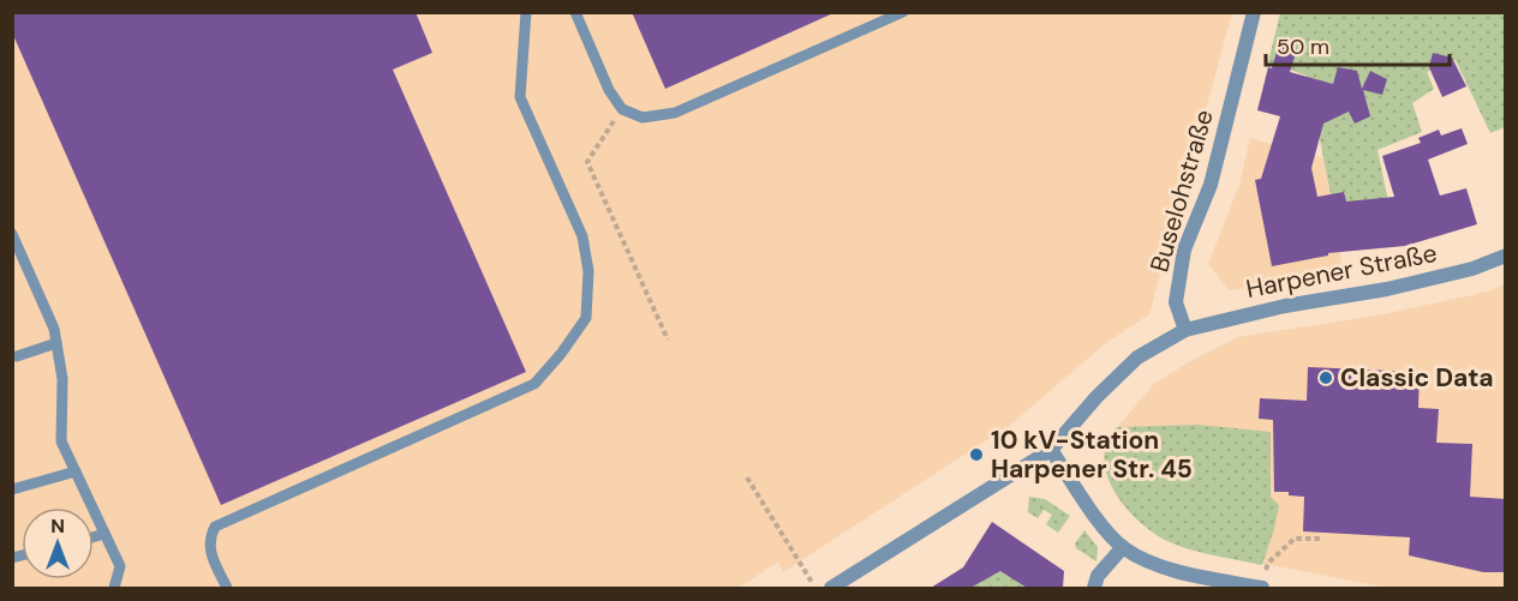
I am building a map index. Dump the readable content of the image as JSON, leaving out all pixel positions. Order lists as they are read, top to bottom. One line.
{"streets":{"street":["Buselohstraße","Harpener Straße"]},"crossings":[["Buselohstraße","Harpener Straße"]],"places":["Classic Data","10 kV-Station Harpener Str. 45"],"scale_bar":"50 m","north":"top"}
